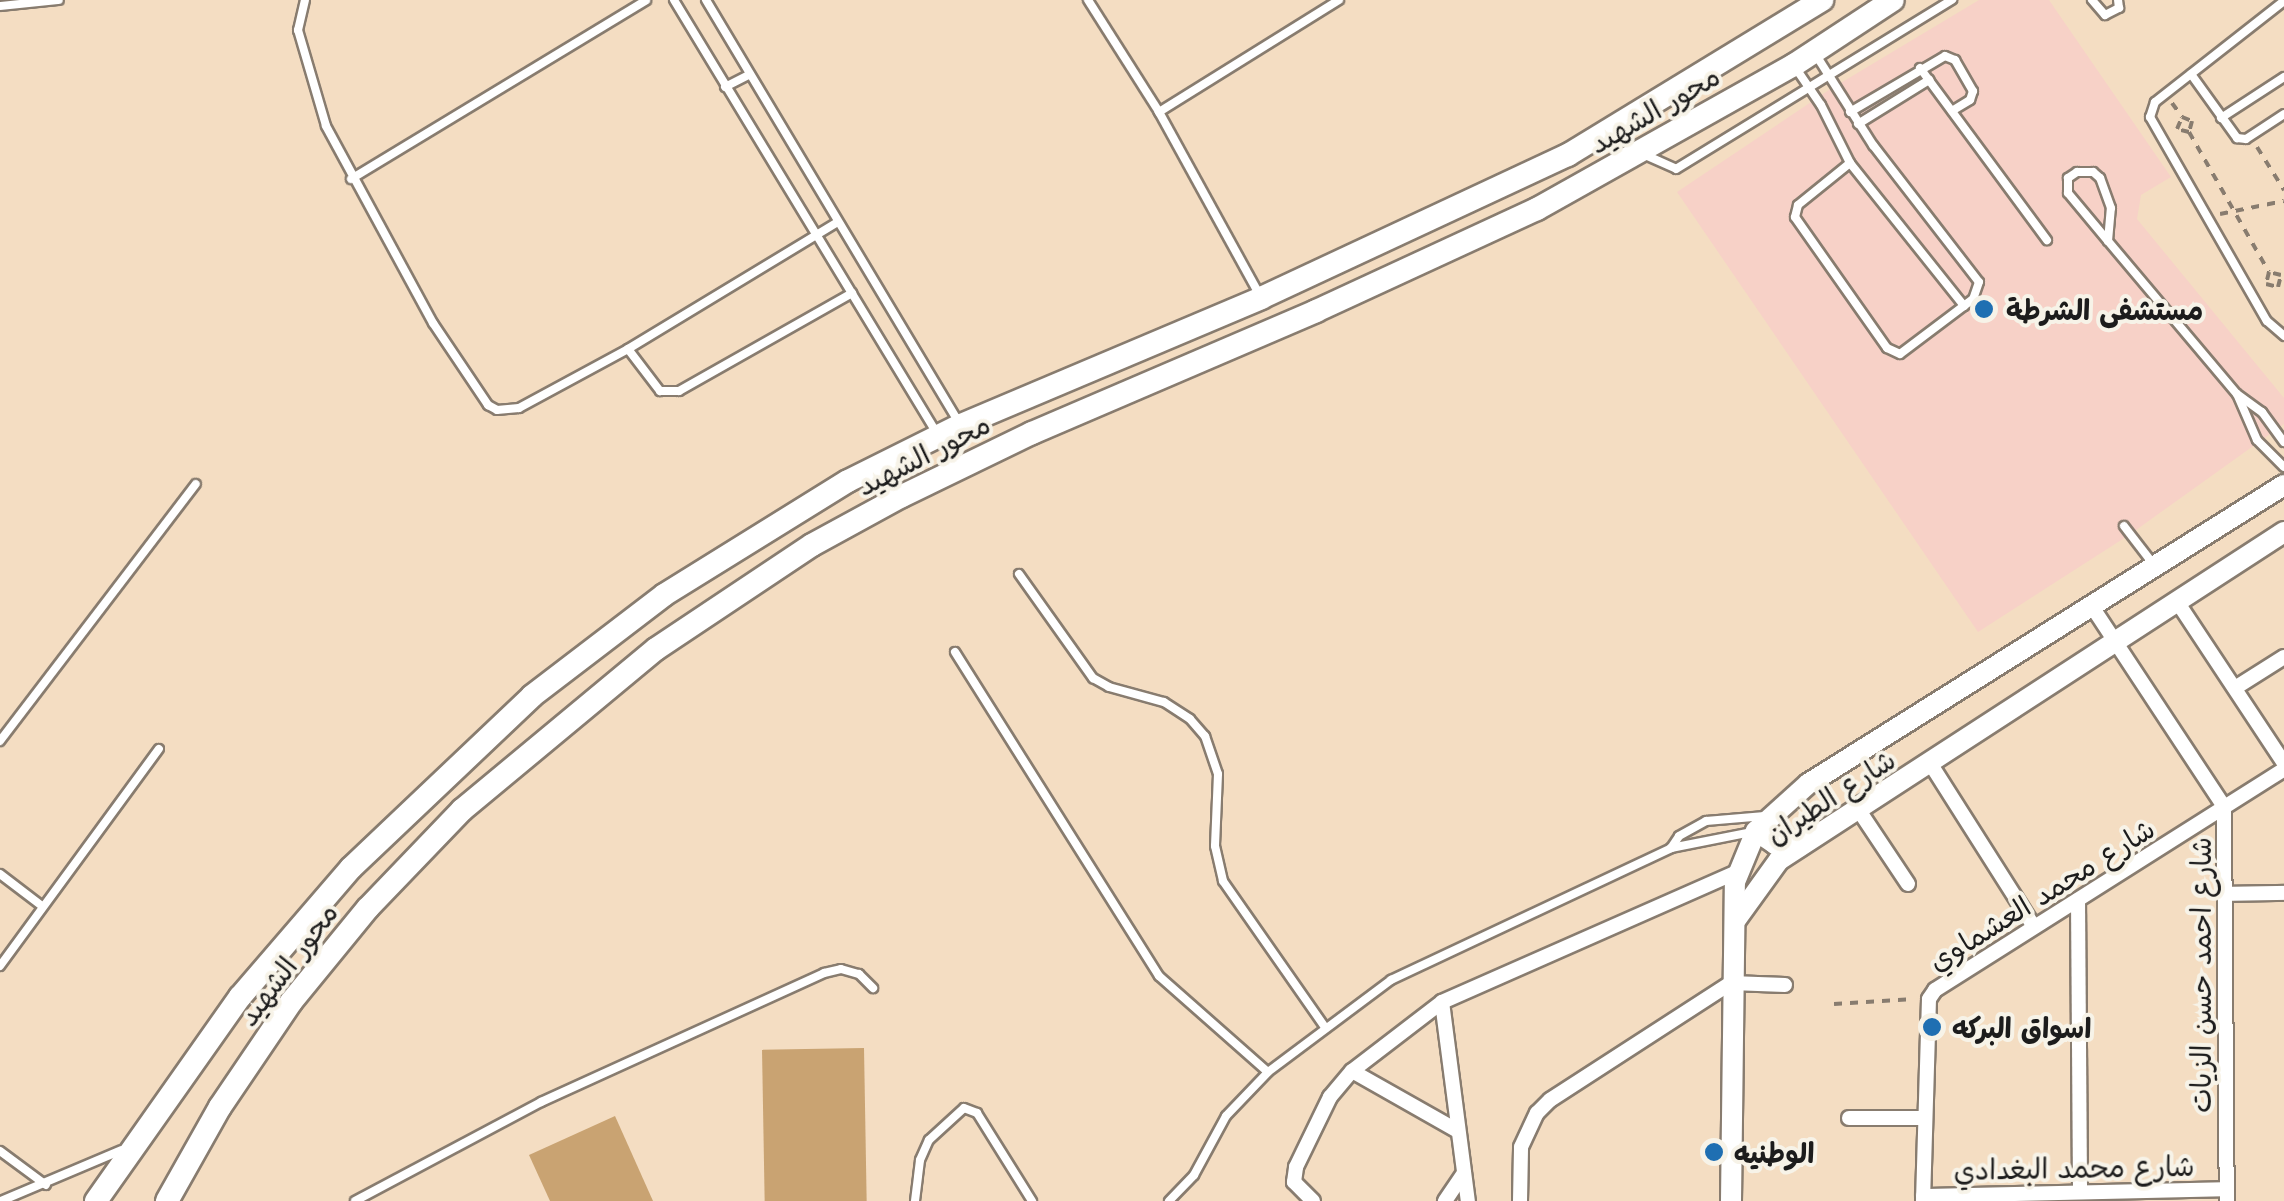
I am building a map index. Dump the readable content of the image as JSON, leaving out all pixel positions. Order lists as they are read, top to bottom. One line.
{"streets":{"main road":["محور الشهيد","شارع الطيران"],"street":["شارع محمد العشماوي","شارع احمد حسن الزيات","شارع محمد البغدادي"]},"crossings":[["شارع الطيران","شارع احمد حسن الزيات"],["شارع محمد العشماوي","شارع احمد حسن الزيات"],["شارع احمد حسن الزيات","شارع محمد البغدادي"]],"places":["مستشفى الشرطة","اسواق البركه","الوطنيه"]}
